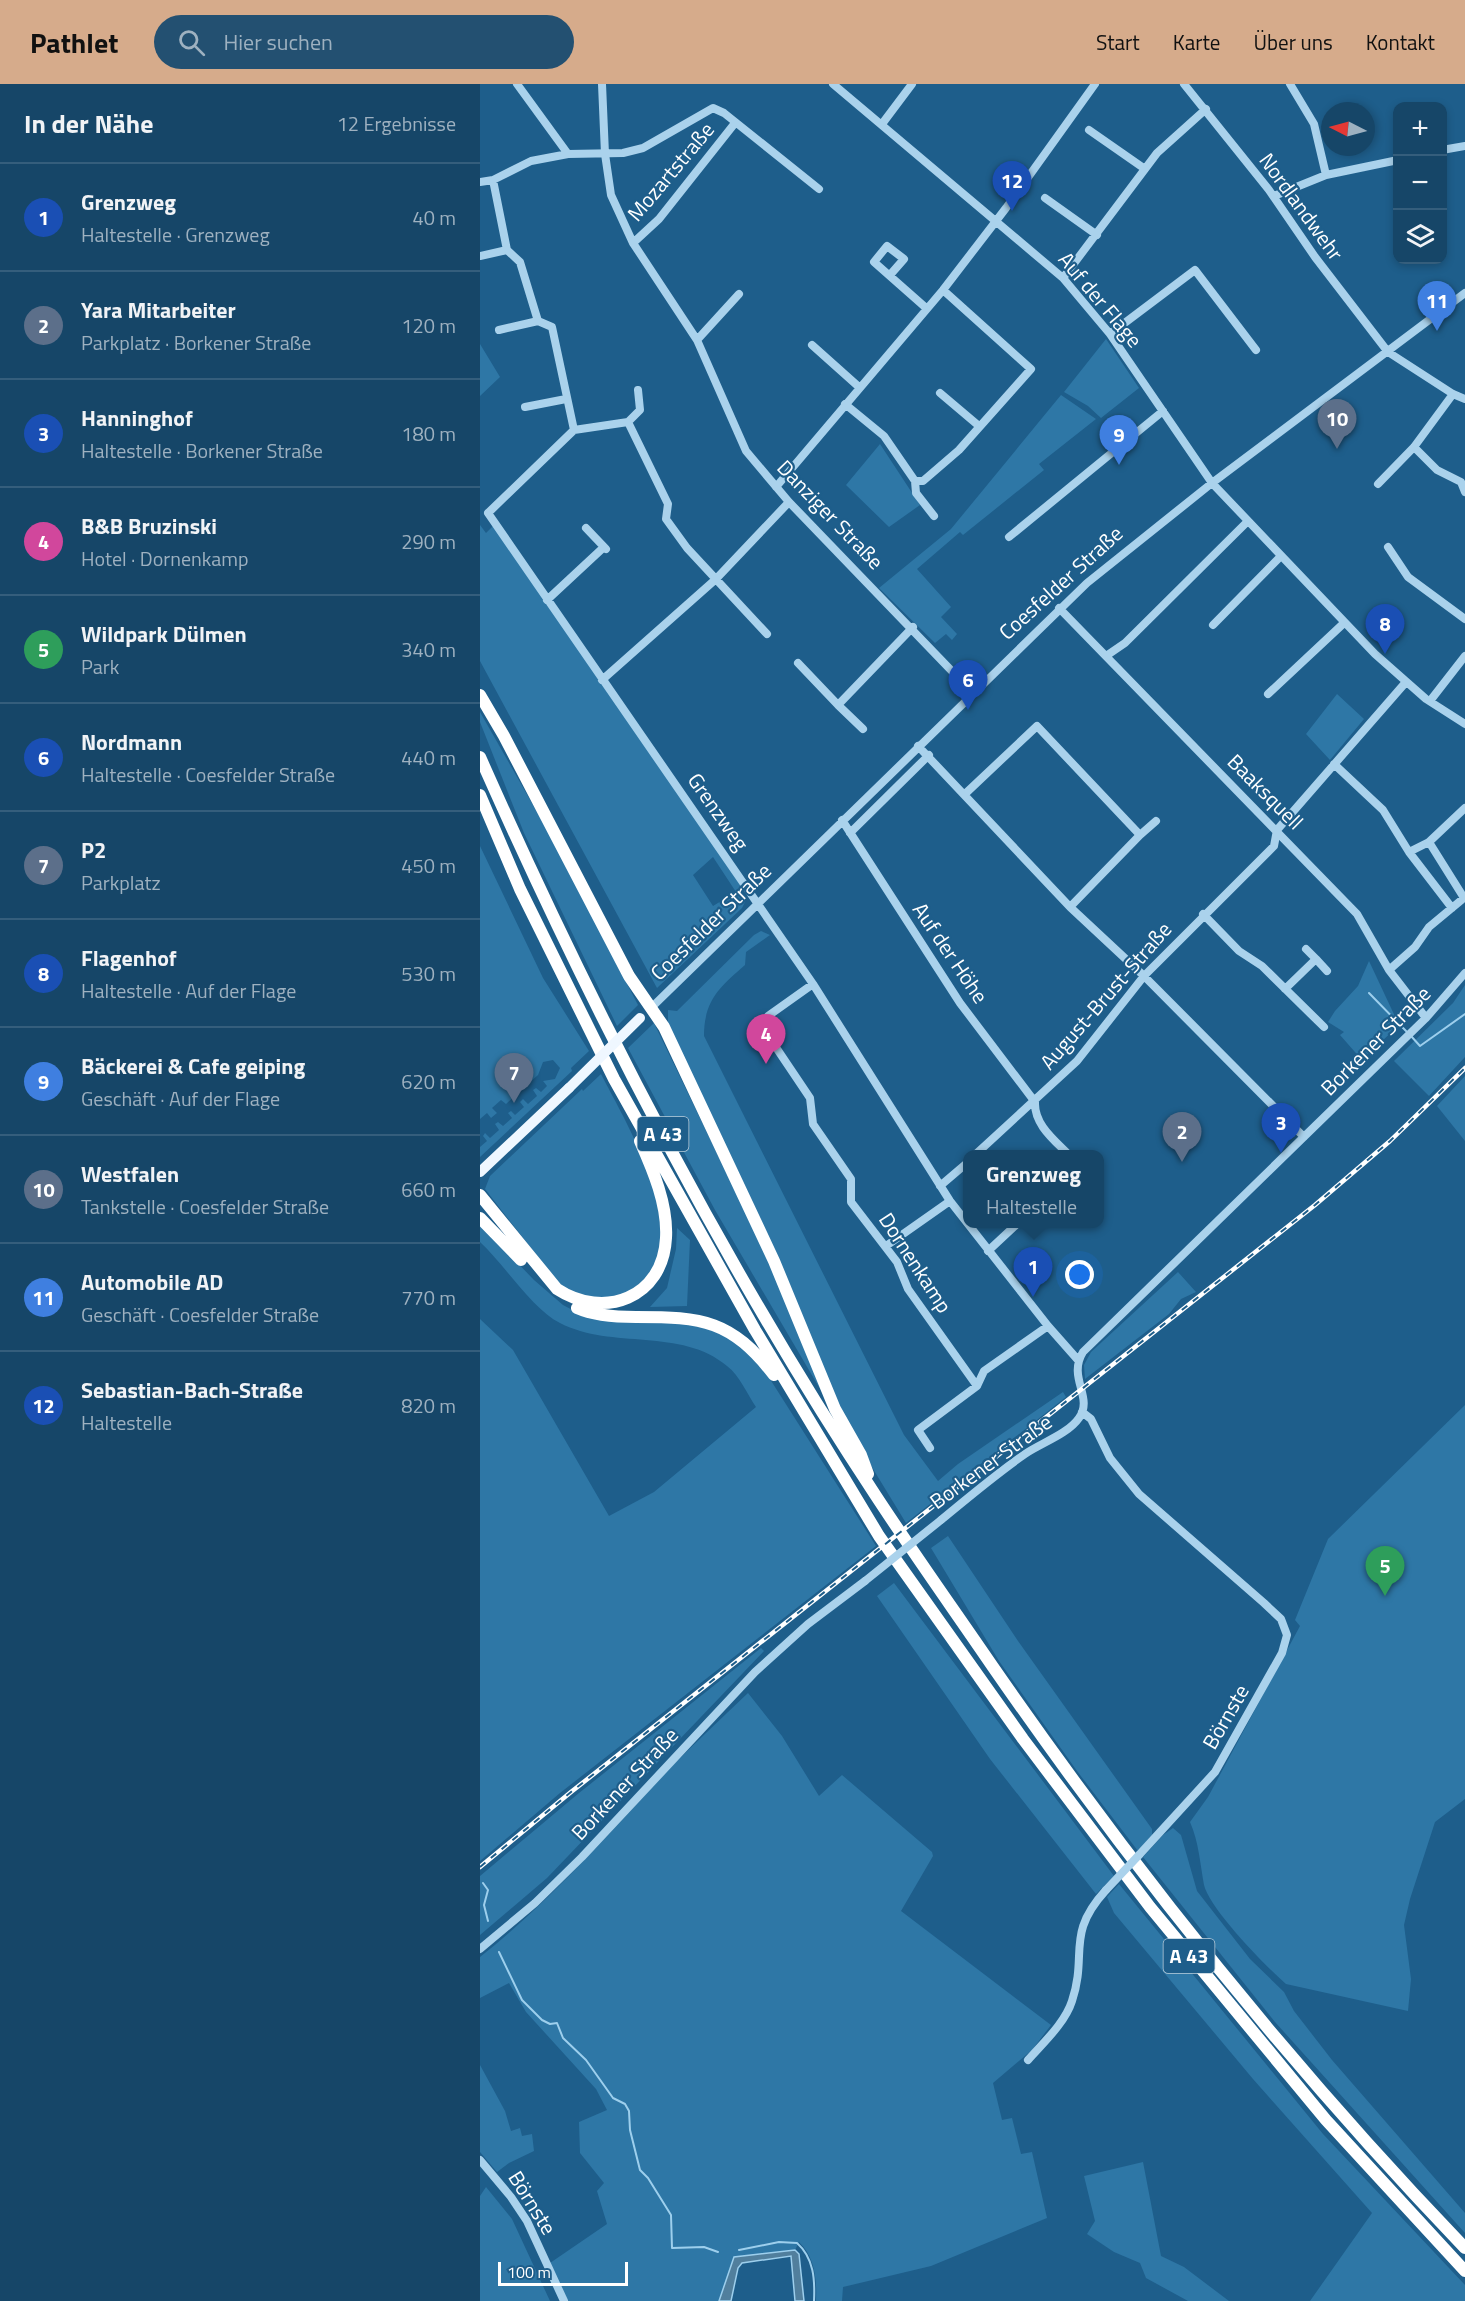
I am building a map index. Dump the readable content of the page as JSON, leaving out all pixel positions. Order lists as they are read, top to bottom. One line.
{"streets":{"highway":["A 43"],"main road":["Coesfelder Straße"],"street":["Mozartstraße","Nordlandwehr","Auf der Flage","Danziger Straße","Baaksquell","Grenzweg","Auf der Höhe","August-Brust-Straße","Borkener Straße","Dornenkamp","Börnste"]},"crossings":[["Mozartstraße","Danziger Straße"],["Nordlandwehr","Coesfelder Straße"],["Auf der Flage","Coesfelder Straße"],["Auf der Flage","August-Brust-Straße"],["Danziger Straße","Coesfelder Straße"],["Coesfelder Straße","Baaksquell"],["Coesfelder Straße","Grenzweg"],["Coesfelder Straße","Auf der Höhe"],["Baaksquell","August-Brust-Straße"],["Baaksquell","Borkener Straße"],["Grenzweg","Borkener Straße"],["Grenzweg","Dornenkamp"],["Auf der Höhe","August-Brust-Straße"],["Borkener Straße","Börnste"]],"scale_bar":"100 m","north":"left","page":{"header":"Pathlet","search":"Hier suchen","nav":["Start","Karte","Über uns","Kontakt"],"heading":["In der Nähe","12 Ergebnisse"],"map_buttons":["+","−"],"pins":["12","11","10","9","8","6","4","7","3","2","1","5"],"list":[{"mark":"1","name":"Grenzweg","note":"Haltestelle · Grenzweg","value":"40 m"},{"mark":"2","name":"Yara Mitarbeiter","note":"Parkplatz · Borkener Straße","value":"120 m"},{"mark":"3","name":"Hanninghof","note":"Haltestelle · Borkener Straße","value":"180 m"},{"mark":"4","name":"B&B Bruzinski","note":"Hotel · Dornenkamp","value":"290 m"},{"mark":"5","name":"Wildpark Dülmen","note":"Park","value":"340 m"},{"mark":"6","name":"Nordmann","note":"Haltestelle · Coesfelder Straße","value":"440 m"},{"mark":"7","name":"P2","note":"Parkplatz","value":"450 m"},{"mark":"8","name":"Flagenhof","note":"Haltestelle · Auf der Flage","value":"530 m"},{"mark":"9","name":"Bäckerei & Cafe geiping","note":"Geschäft · Auf der Flage","value":"620 m"},{"mark":"10","name":"Westfalen","note":"Tankstelle · Coesfelder Straße","value":"660 m"},{"mark":"11","name":"Automobile AD","note":"Geschäft · Coesfelder Straße","value":"770 m"},{"mark":"12","name":"Sebastian-Bach-Straße","note":"Haltestelle","value":"820 m"}],"popup":["Grenzweg","Haltestelle"],"scale":"100 m"}}
